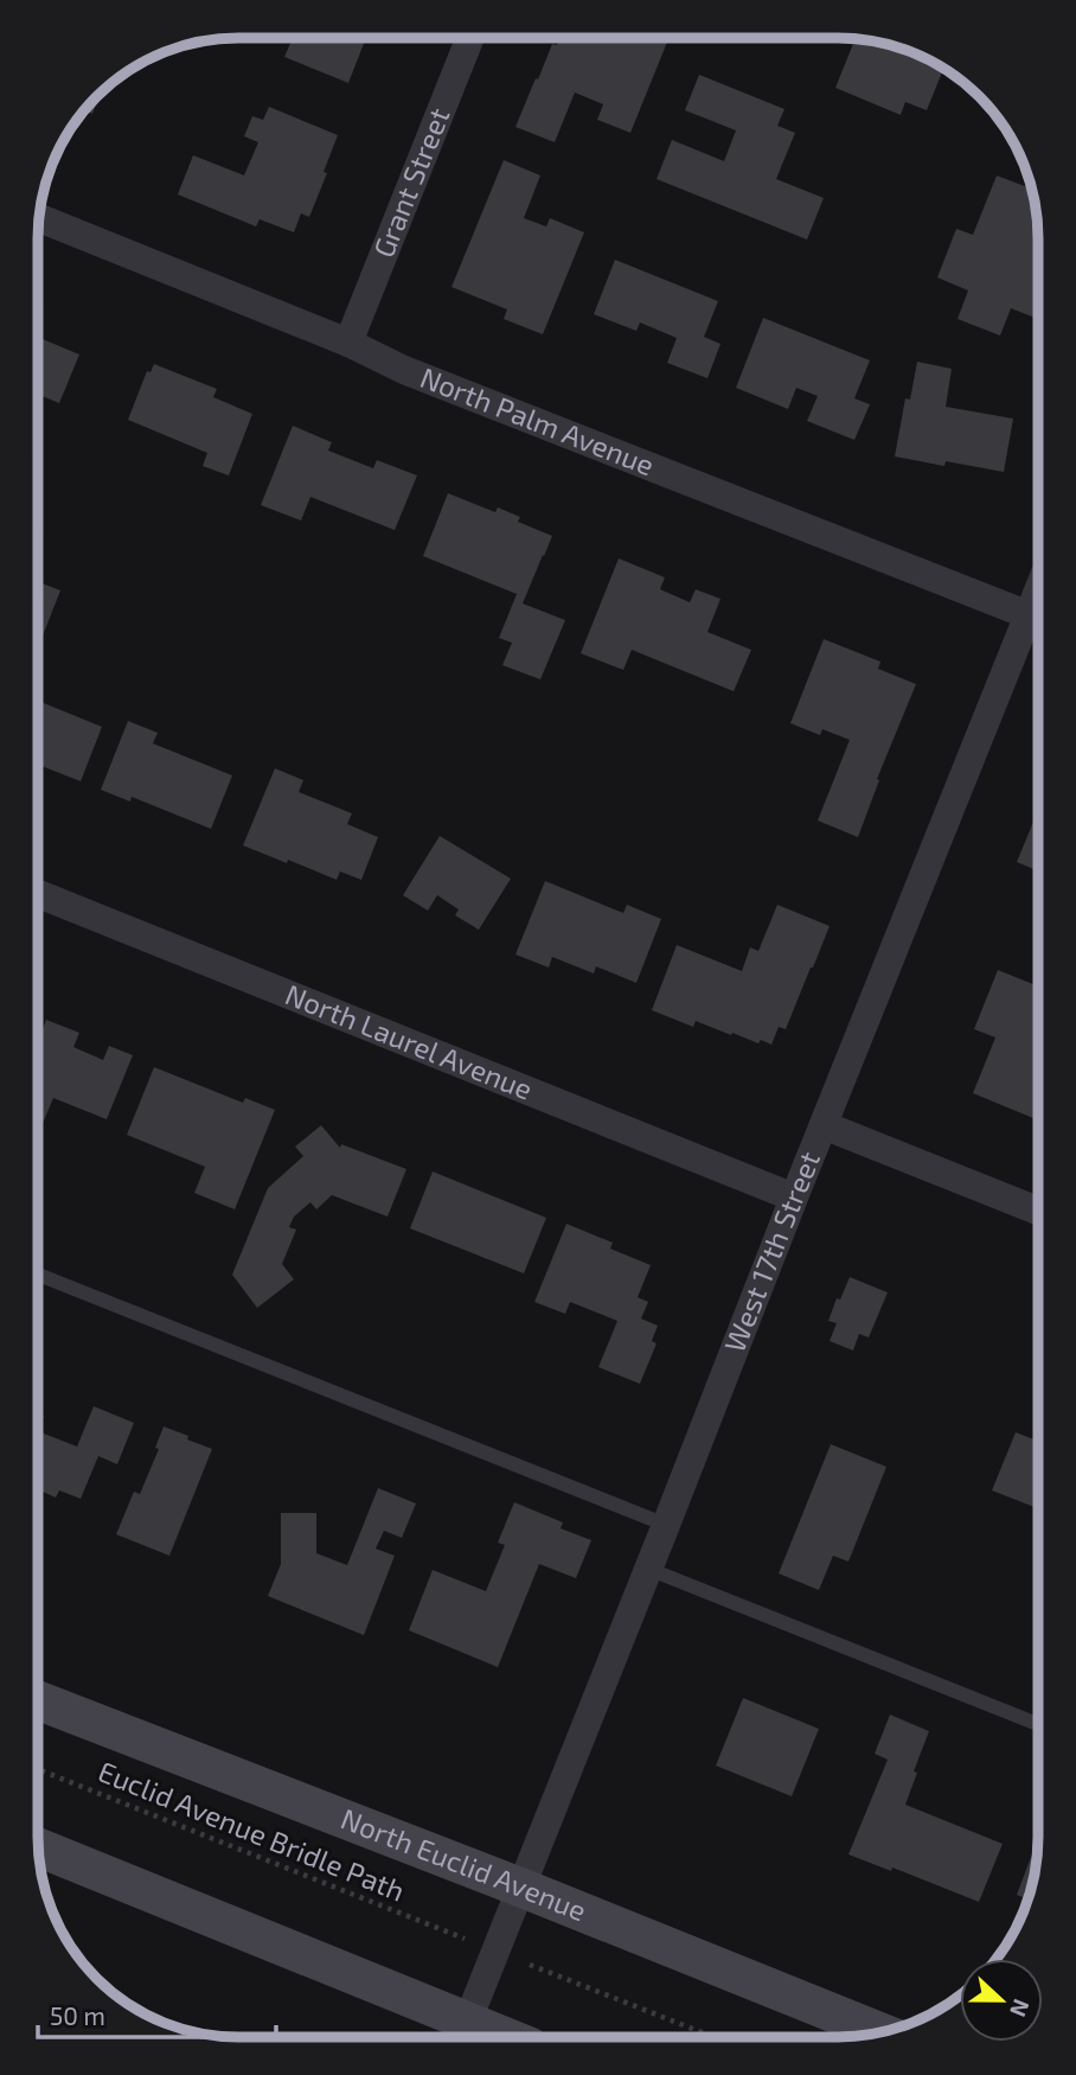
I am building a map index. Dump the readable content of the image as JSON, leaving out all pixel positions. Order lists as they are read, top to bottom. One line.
{"streets":{"main road":["North Euclid Avenue"],"street":["Grant Street","North Palm Avenue","North Laurel Avenue","West 17th Street"],"path":["Euclid Avenue Bridle Path"]},"crossings":[["Grant Street","North Palm Avenue"],["North Laurel Avenue","West 17th Street"],["West 17th Street","North Euclid Avenue"]],"scale_bar":"50 m","north":"right"}
